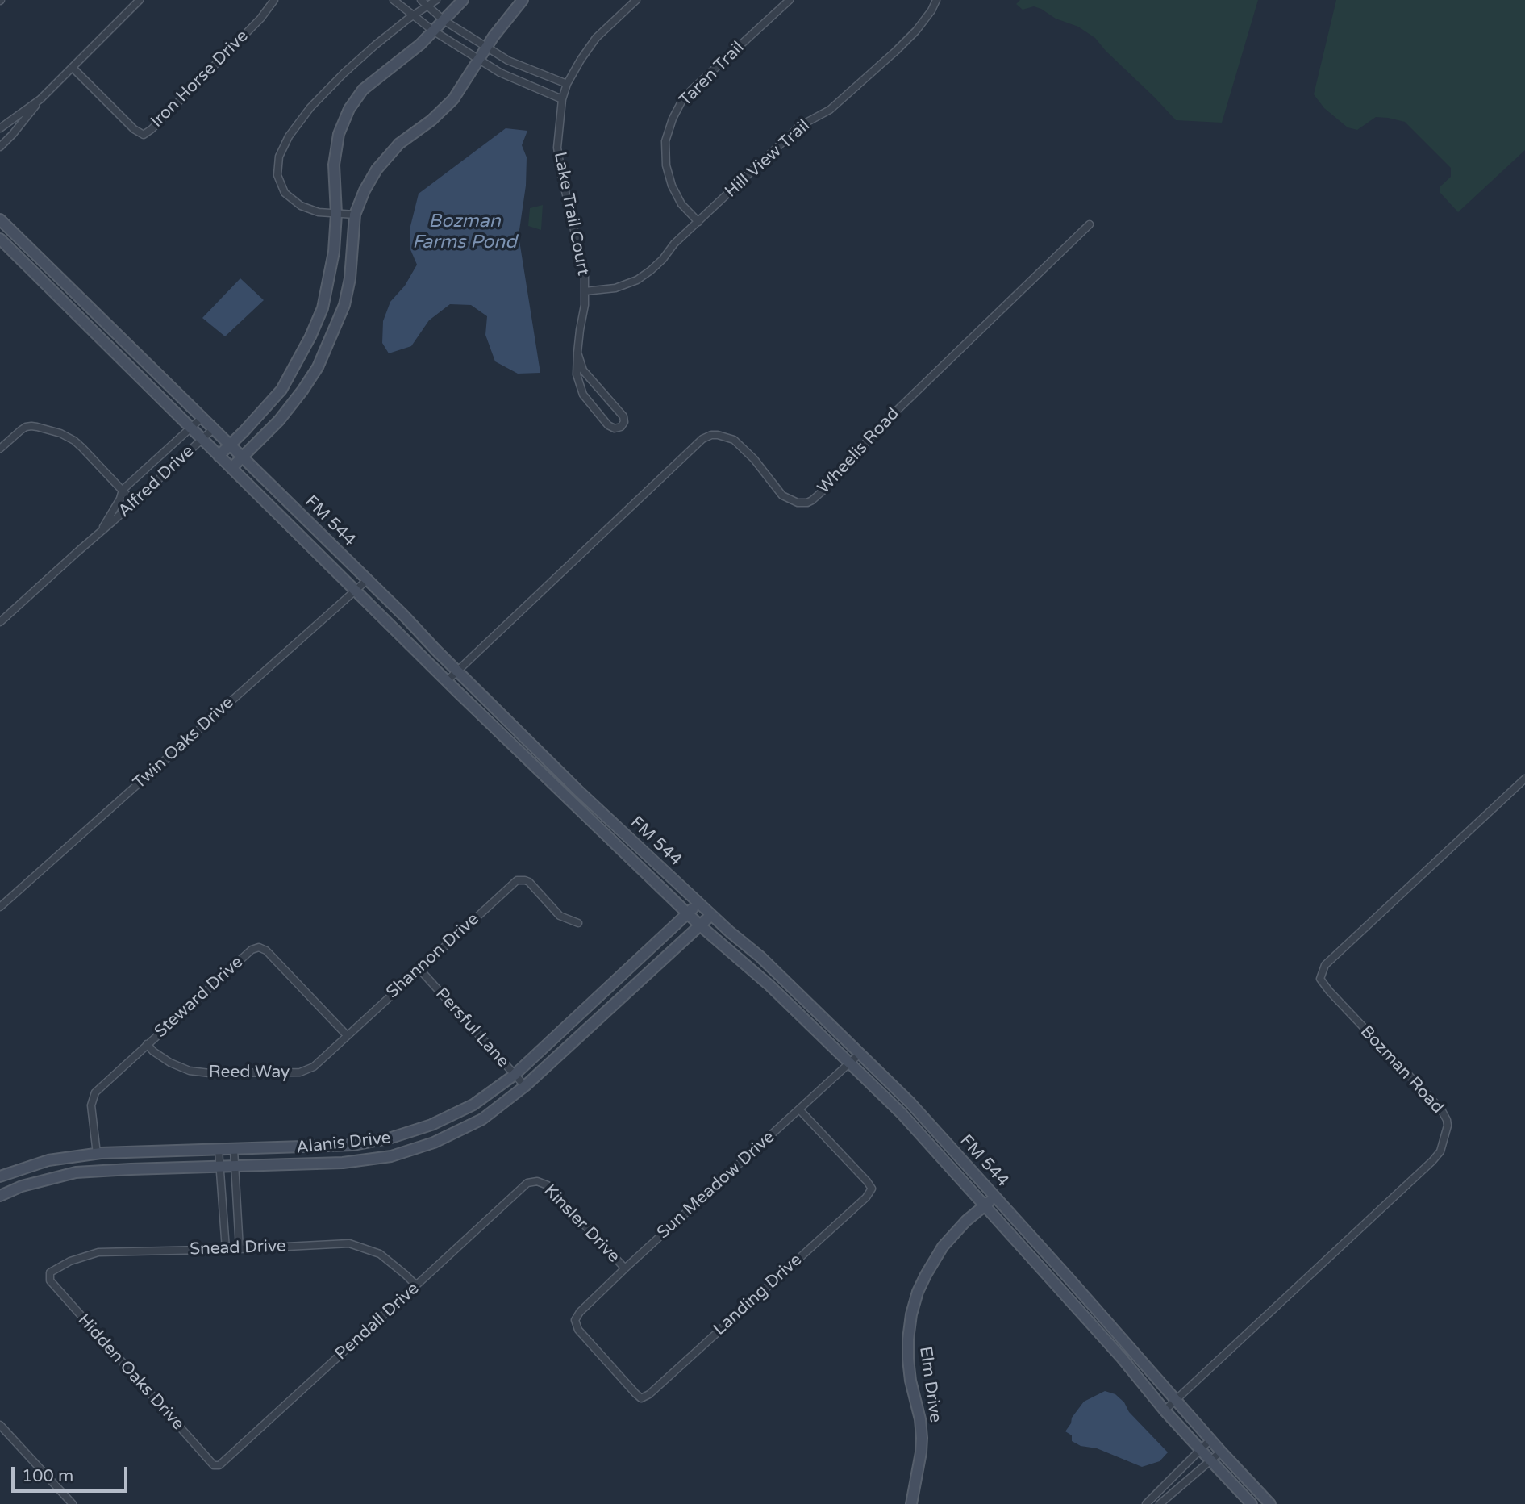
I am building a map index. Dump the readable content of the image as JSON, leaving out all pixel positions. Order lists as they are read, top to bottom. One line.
{"streets":{"main road":["FM 544","Alanis Drive","Elm Drive"],"street":["Taren Trail","Iron Horse Drive","Hill View Trail","Lake Trail Court","Wheelis Road","Alfred Drive","Twin Oaks Drive","Shannon Drive","Steward Drive","Persful Lane","Bozman Road","Reed Way","Sun Meadow Drive","Kinsler Drive","Snead Drive","Landing Drive","Pendall Drive","Hidden Oaks Drive"]},"crossings":[["Taren Trail","Hill View Trail"],["Hill View Trail","Lake Trail Court"],["Wheelis Road","FM 544"],["Alfred Drive","FM 544"],["FM 544","Twin Oaks Drive"],["FM 544","Bozman Road"],["FM 544","Alanis Drive"],["FM 544","Sun Meadow Drive"],["FM 544","Elm Drive"],["Shannon Drive","Steward Drive"],["Shannon Drive","Persful Lane"],["Shannon Drive","Reed Way"],["Steward Drive","Reed Way"],["Steward Drive","Alanis Drive"],["Persful Lane","Alanis Drive"],["Sun Meadow Drive","Kinsler Drive"],["Sun Meadow Drive","Landing Drive"],["Kinsler Drive","Pendall Drive"],["Snead Drive","Pendall Drive"],["Snead Drive","Hidden Oaks Drive"],["Pendall Drive","Hidden Oaks Drive"]],"water":["Bozman Farms Pond"],"scale_bar":"100 m"}
